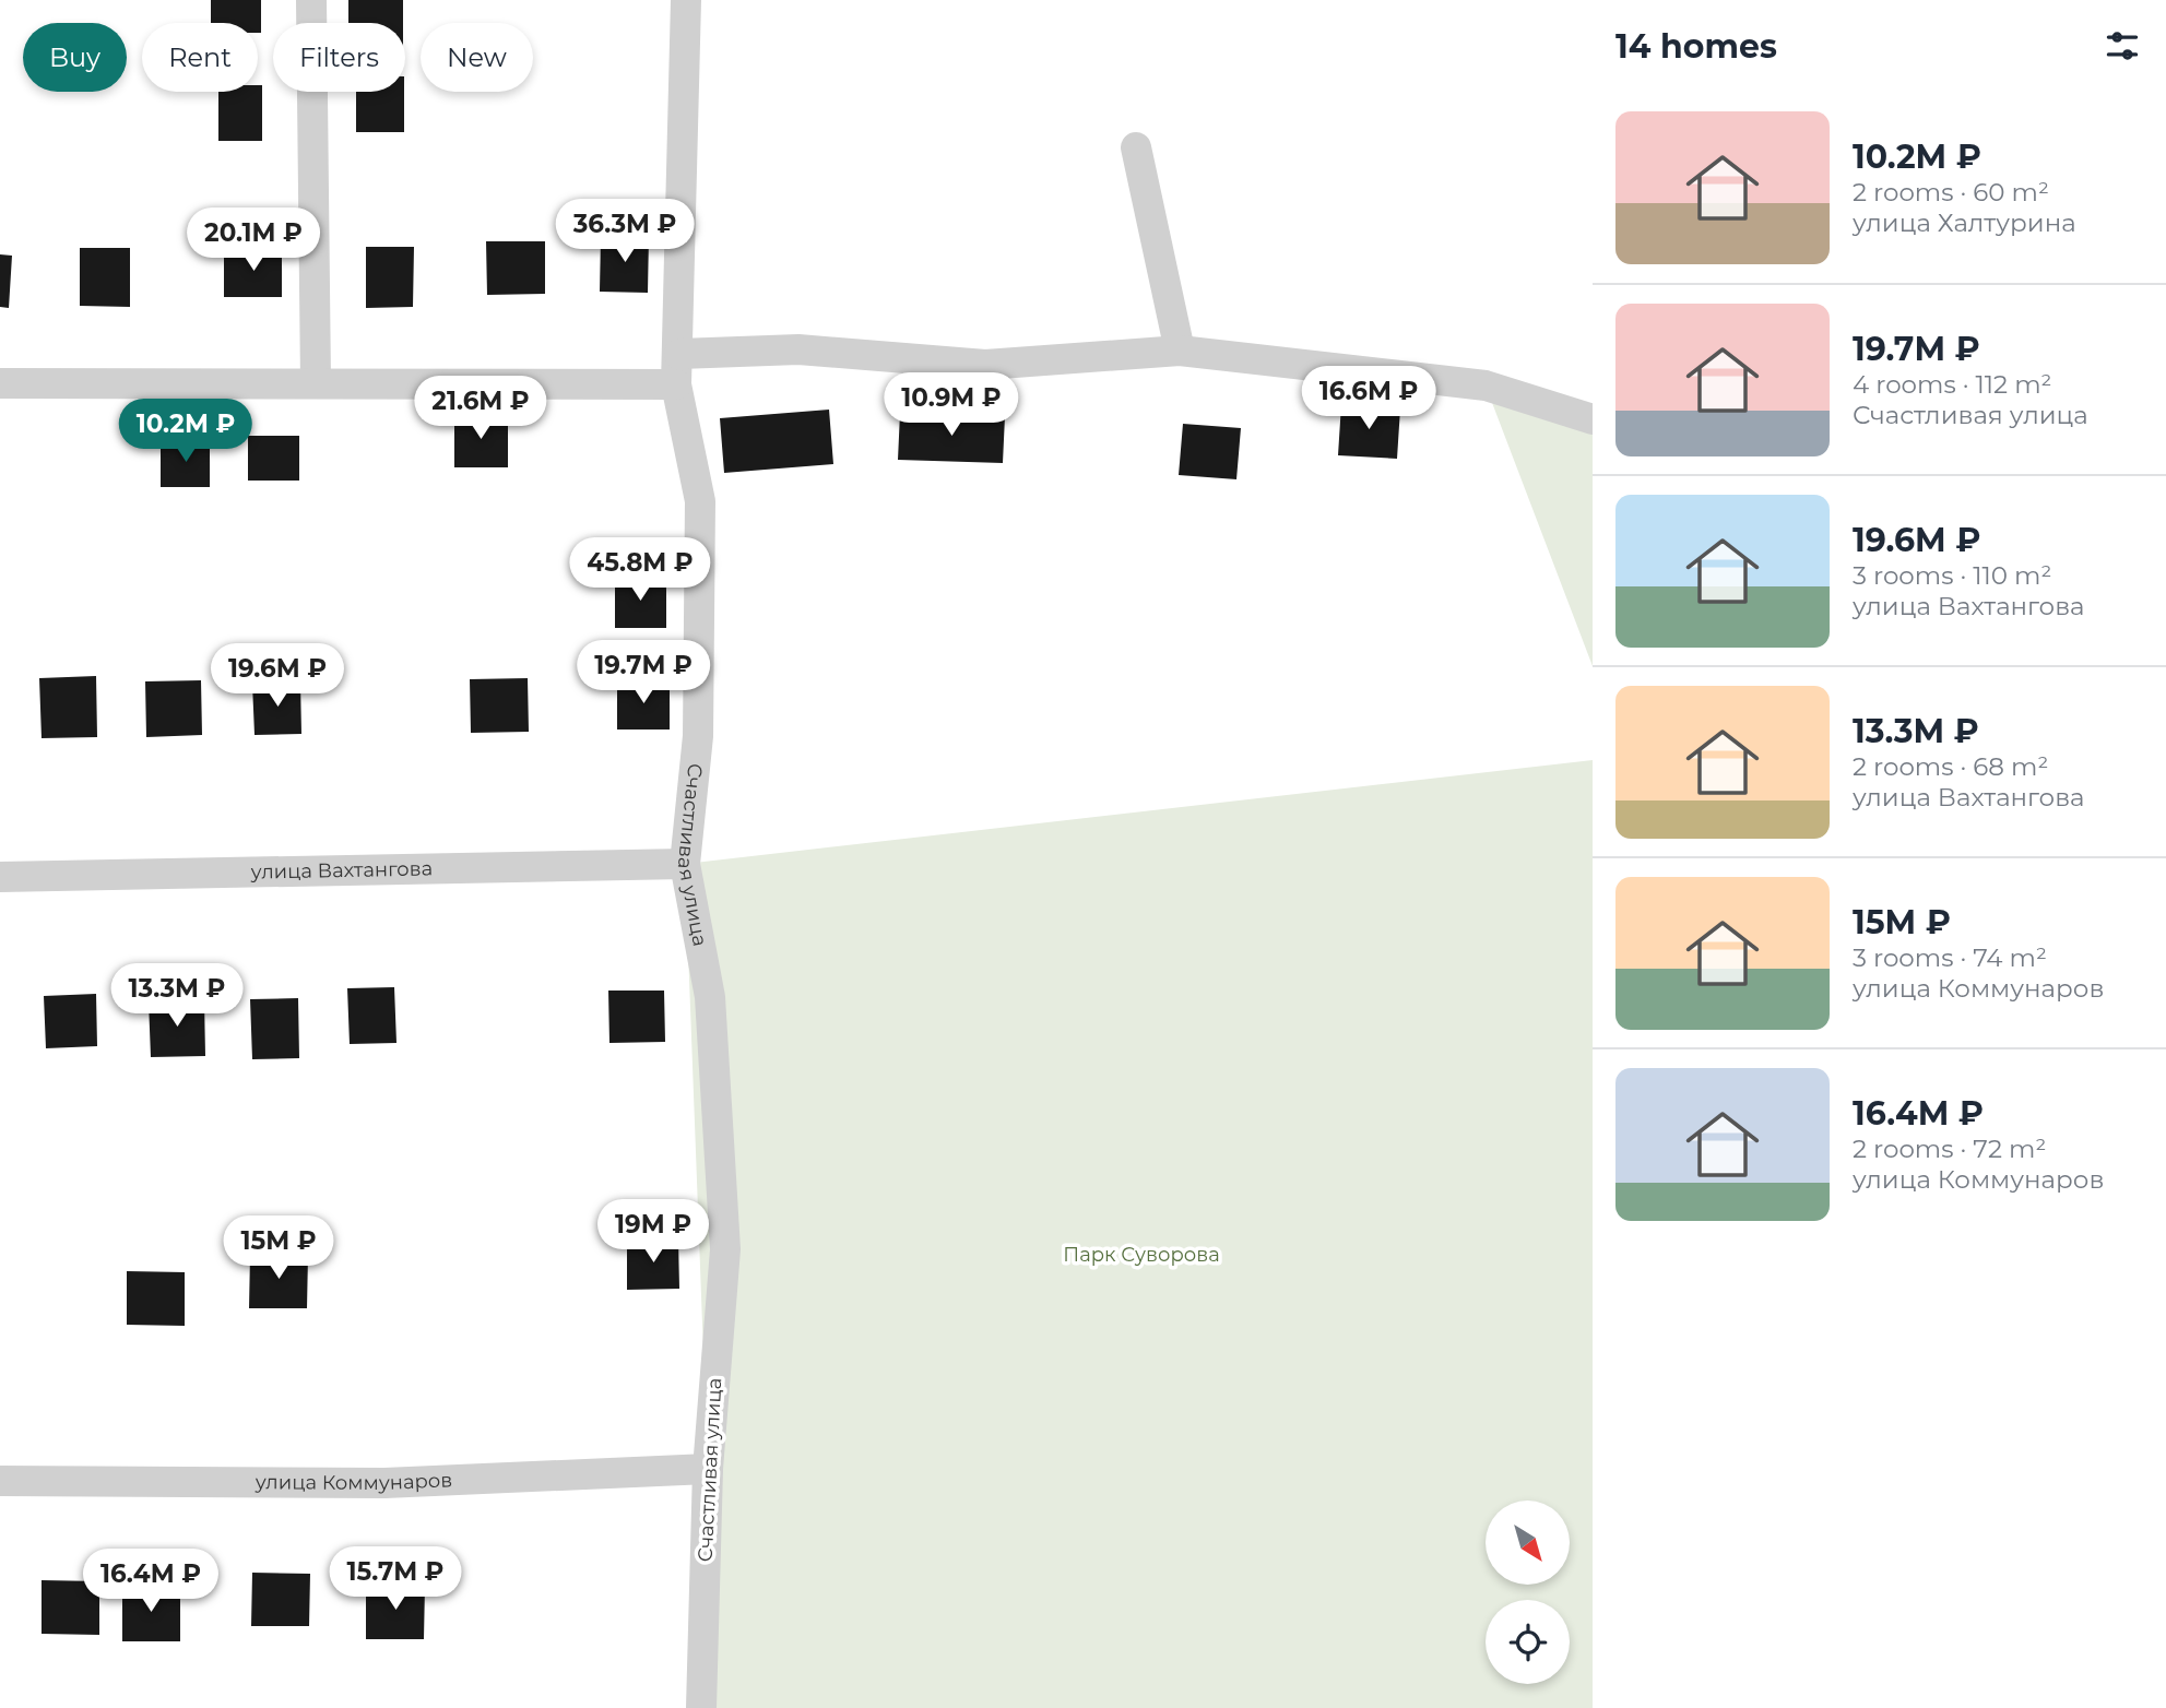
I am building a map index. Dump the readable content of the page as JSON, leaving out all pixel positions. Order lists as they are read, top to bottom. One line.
{"streets":{"street":["Счастливая улица","улица Вахтангова","улица Коммунаров"]},"crossings":[["Счастливая улица","улица Вахтангова"],["Счастливая улица","улица Коммунаров"]],"parks":["Парк Суворова"],"north":"bottom right","page":{"heading":"14 homes","chip":["Buy","Rent","Filters","New"],"list":[{"name":"10.2M ₽","note":"2 rooms · 60 m² · улица Халтурина"},{"name":"19.7M ₽","note":"4 rooms · 112 m² · Счастливая улица"},{"name":"19.6M ₽","note":"3 rooms · 110 m² · улица Вахтангова"},{"name":"13.3M ₽","note":"2 rooms · 68 m² · улица Вахтангова"},{"name":"15M ₽","note":"3 rooms · 74 m² · улица Коммунаров"},{"name":"16.4M ₽","note":"2 rooms · 72 m² · улица Коммунаров"}],"price":["36.3M ₽","20.1M ₽","16.6M ₽","10.9M ₽","21.6M ₽","10.2M ₽","45.8M ₽","19.7M ₽","19.6M ₽","13.3M ₽","19M ₽","15M ₽","15.7M ₽","16.4M ₽"]}}
